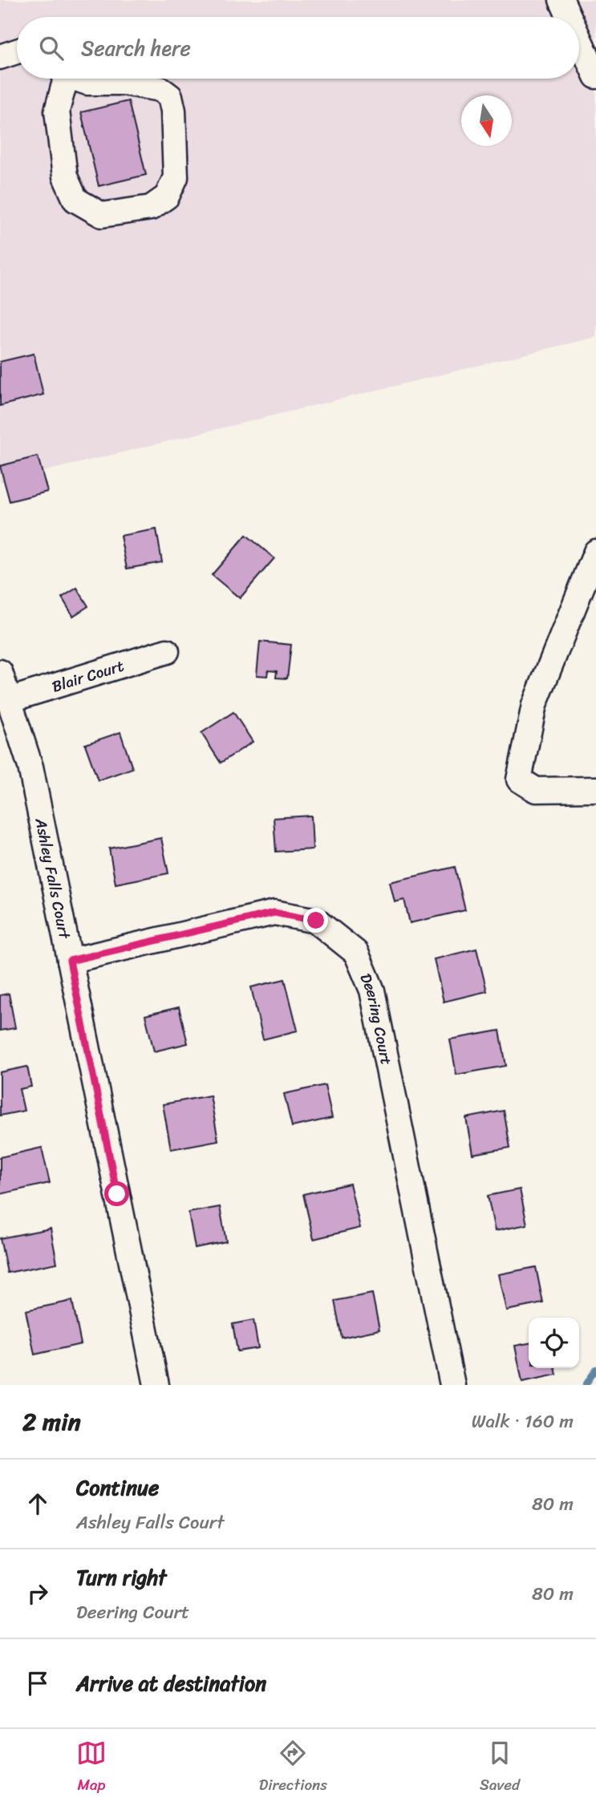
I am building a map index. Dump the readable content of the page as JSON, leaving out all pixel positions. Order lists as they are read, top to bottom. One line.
{"streets":{"street":["Blair Court","Ashley Falls Court","Deering Court"]},"crossings":[["Blair Court","Ashley Falls Court"],["Ashley Falls Court","Deering Court"]],"north":"bottom","page":{"search":"Search here","heading":["2 min","Walk · 160 m"],"list":[["Continue","Ashley Falls Court","80 m"],["Turn right","Deering Court","80 m"],"Arrive at destination"],"nav":["Map","Directions","Saved"]}}
